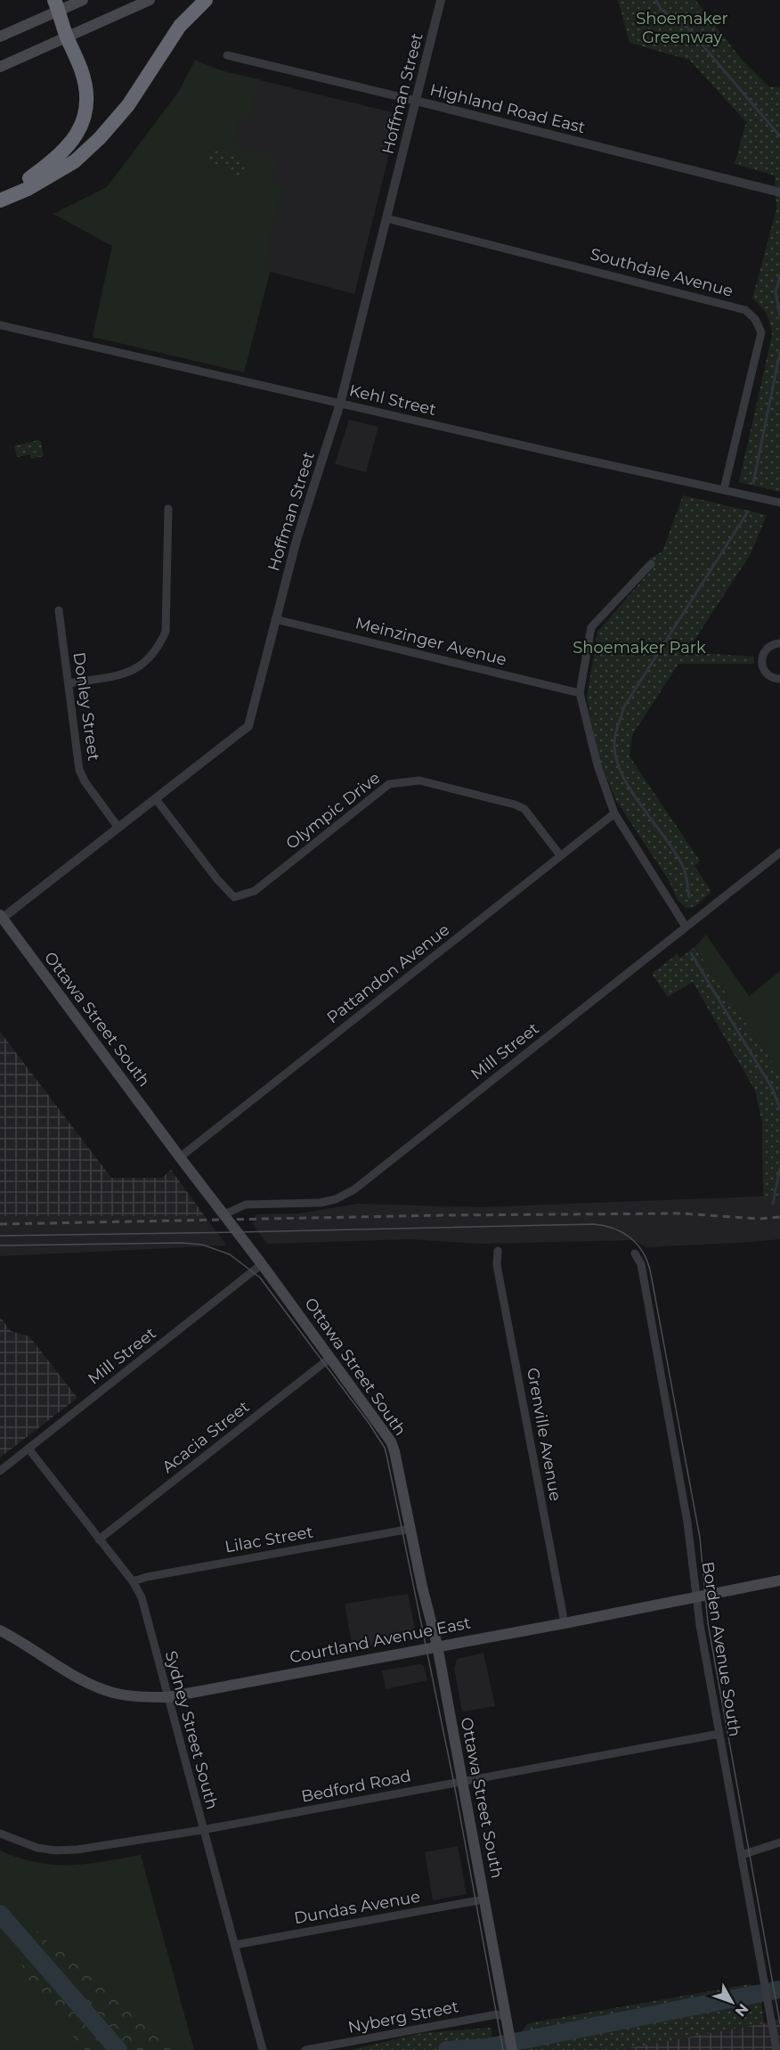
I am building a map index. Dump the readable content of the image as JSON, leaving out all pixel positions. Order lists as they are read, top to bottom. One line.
{"streets":{"main road":["Ottawa Street South","Courtland Avenue East"],"street":["Hoffman Street","Highland Road East","Southdale Avenue","Kehl Street","Meinzinger Avenue","Donley Street","Olympic Drive","Pattandon Avenue","Mill Street","Grenville Avenue","Acacia Street","Lilac Street","Borden Avenue South","Sydney Street South","Bedford Road","Dundas Avenue","Nyberg Street"]},"crossings":[["Hoffman Street","Highland Road East"],["Hoffman Street","Southdale Avenue"],["Hoffman Street","Kehl Street"],["Hoffman Street","Meinzinger Avenue"],["Hoffman Street","Donley Street"],["Hoffman Street","Olympic Drive"],["Hoffman Street","Ottawa Street South"],["Southdale Avenue","Kehl Street"],["Olympic Drive","Pattandon Avenue"],["Pattandon Avenue","Ottawa Street South"],["Ottawa Street South","Mill Street"],["Ottawa Street South","Acacia Street"],["Ottawa Street South","Lilac Street"],["Ottawa Street South","Courtland Avenue East"],["Ottawa Street South","Bedford Road"],["Ottawa Street South","Dundas Avenue"],["Ottawa Street South","Nyberg Street"],["Mill Street","Sydney Street South"],["Grenville Avenue","Courtland Avenue East"],["Acacia Street","Sydney Street South"],["Lilac Street","Sydney Street South"],["Courtland Avenue East","Borden Avenue South"],["Courtland Avenue East","Sydney Street South"],["Borden Avenue South","Bedford Road"],["Sydney Street South","Bedford Road"],["Sydney Street South","Dundas Avenue"]],"parks":["Shoemaker Greenway","Shoemaker Park"],"north":"bottom right"}
